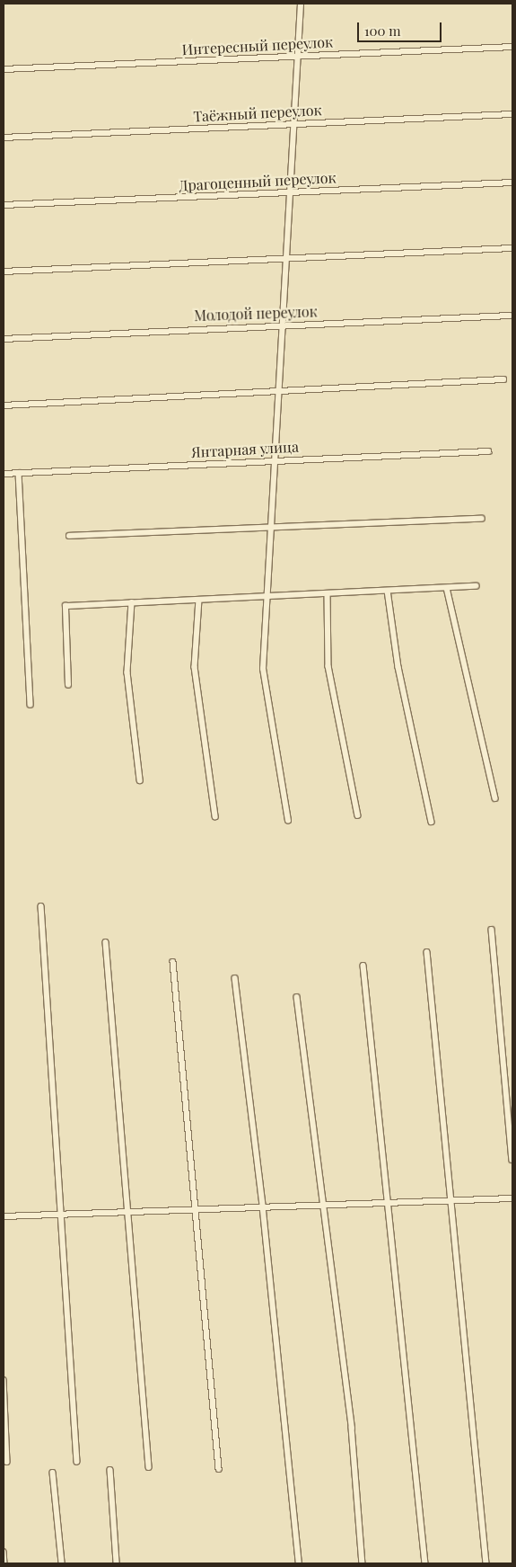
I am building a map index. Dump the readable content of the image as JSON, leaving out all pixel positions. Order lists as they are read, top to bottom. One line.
{"streets":{"street":["Интересный переулок","Таёжный переулок","Драгоценный переулок","Молодой переулок","Янтарная улица"]},"scale_bar":"100 m"}
